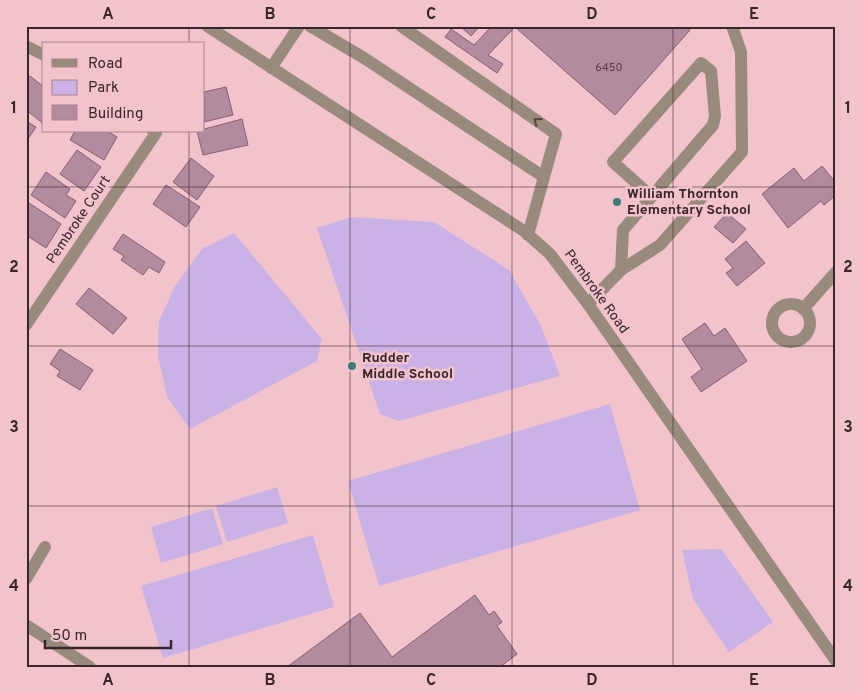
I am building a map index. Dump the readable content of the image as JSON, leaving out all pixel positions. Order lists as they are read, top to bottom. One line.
{"streets":{"street":["Pembroke Court","Pembroke Road"]},"places":["William Thornton Elementary School","Rudder Middle School"],"house_numbers":["6450"],"legend":["Road","Park","Building"],"scale_bar":"50 m","grid":{"columns":["A","B","C","D","E"],"rows":["1","2","3","4"]}}
